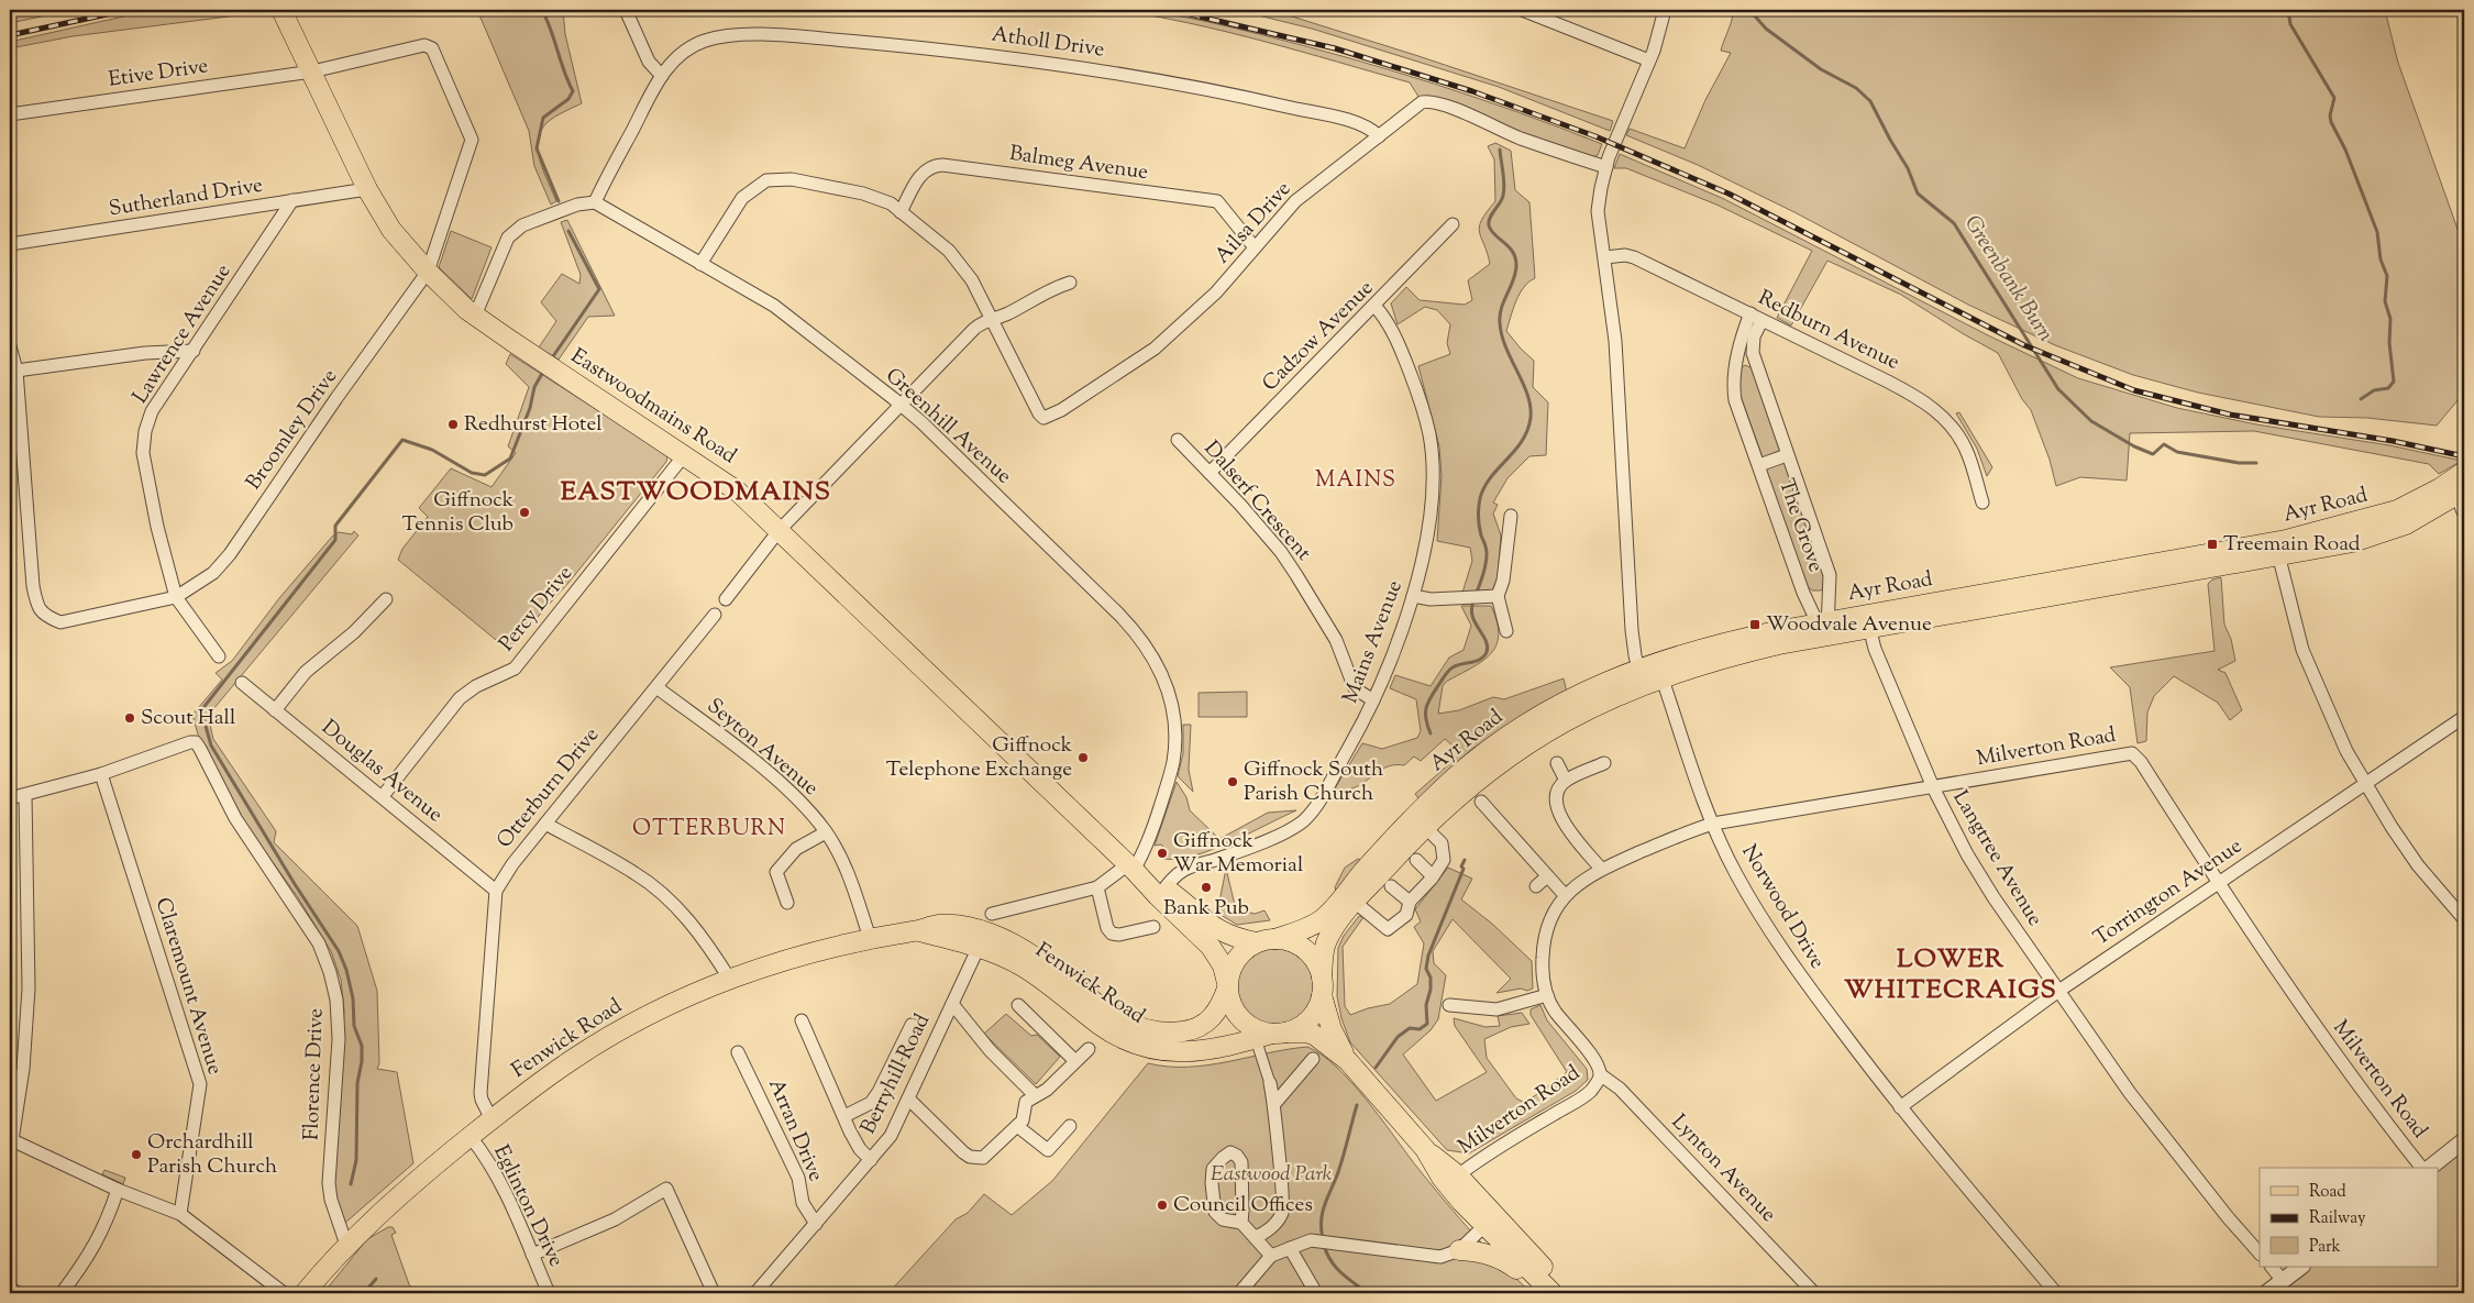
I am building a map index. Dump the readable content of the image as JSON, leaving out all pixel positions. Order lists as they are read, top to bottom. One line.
{"streets":{"main road":["Eastwoodmains Road","Ayr Road","Fenwick Road"],"street":["Atholl Drive","Etive Drive","Balmeg Avenue","Sutherland Drive","Ailsa Drive","Redburn Avenue","Lawrence Avenue","Cadzow Avenue","Greenhill Avenue","Broomley Drive","Dalserf Crescent","The Grove","Percy Drive","Mains Avenue","Seyton Avenue","Milverton Road","Douglas Avenue","Otterburn Drive","Langtree Avenue","Torrington Avenue","Norwood Drive","Claremount Avenue","Florence Drive","Berryhill Road","Arran Drive","Lynton Avenue","Eglinton Drive"]},"crossings":[["Atholl Drive","Ailsa Drive"],["Atholl Drive","Greenhill Avenue"],["Etive Drive","Eastwoodmains Road"],["Etive Drive","Broomley Drive"],["Balmeg Avenue","Ailsa Drive"],["Sutherland Drive","Lawrence Avenue"],["Sutherland Drive","Eastwoodmains Road"],["Ailsa Drive","Otterburn Drive"],["Redburn Avenue","The Grove"],["Lawrence Avenue","Broomley Drive"],["Cadzow Avenue","Dalserf Crescent"],["Cadzow Avenue","Mains Avenue"],["Eastwoodmains Road","Greenhill Avenue"],["Eastwoodmains Road","Broomley Drive"],["Eastwoodmains Road","Ayr Road"],["Eastwoodmains Road","Percy Drive"],["Eastwoodmains Road","Mains Avenue"],["Eastwoodmains Road","Otterburn Drive"],["Eastwoodmains Road","Fenwick Road"],["Greenhill Avenue","Otterburn Drive"],["Dalserf Crescent","Mains Avenue"],["Ayr Road","The Grove"],["Ayr Road","Langtree Avenue"],["Ayr Road","Norwood Drive"],["Ayr Road","Fenwick Road"],["Percy Drive","Douglas Avenue"],["Seyton Avenue","Otterburn Drive"],["Seyton Avenue","Fenwick Road"],["Milverton Road","Langtree Avenue"],["Milverton Road","Torrington Avenue"],["Milverton Road","Norwood Drive"],["Milverton Road","Lynton Avenue"],["Douglas Avenue","Otterburn Drive"],["Otterburn Drive","Fenwick Road"],["Langtree Avenue","Torrington Avenue"],["Torrington Avenue","Norwood Drive"],["Fenwick Road","Florence Drive"],["Fenwick Road","Berryhill Road"],["Fenwick Road","Eglinton Drive"],["Claremount Avenue","Florence Drive"],["Berryhill Road","Arran Drive"]],"districts":["MAINS","EASTWOODMAINS","OTTERBURN","LOWER WHITECRAIGS"],"water":["Greenbank Burn"],"parks":["Eastwood Park"],"places":{"other":["Redhurst Hotel","Giffnock Tennis Club","Scout Hall","Giffnock Telephone Exchange","Giffnock South Parish Church","Giffnock War Memorial","Bank Pub","Orchardhill Parish Church","Council Offices"],"transit":["Treemain Road","Woodvale Avenue"]},"legend":["Road","Railway","Park"]}
